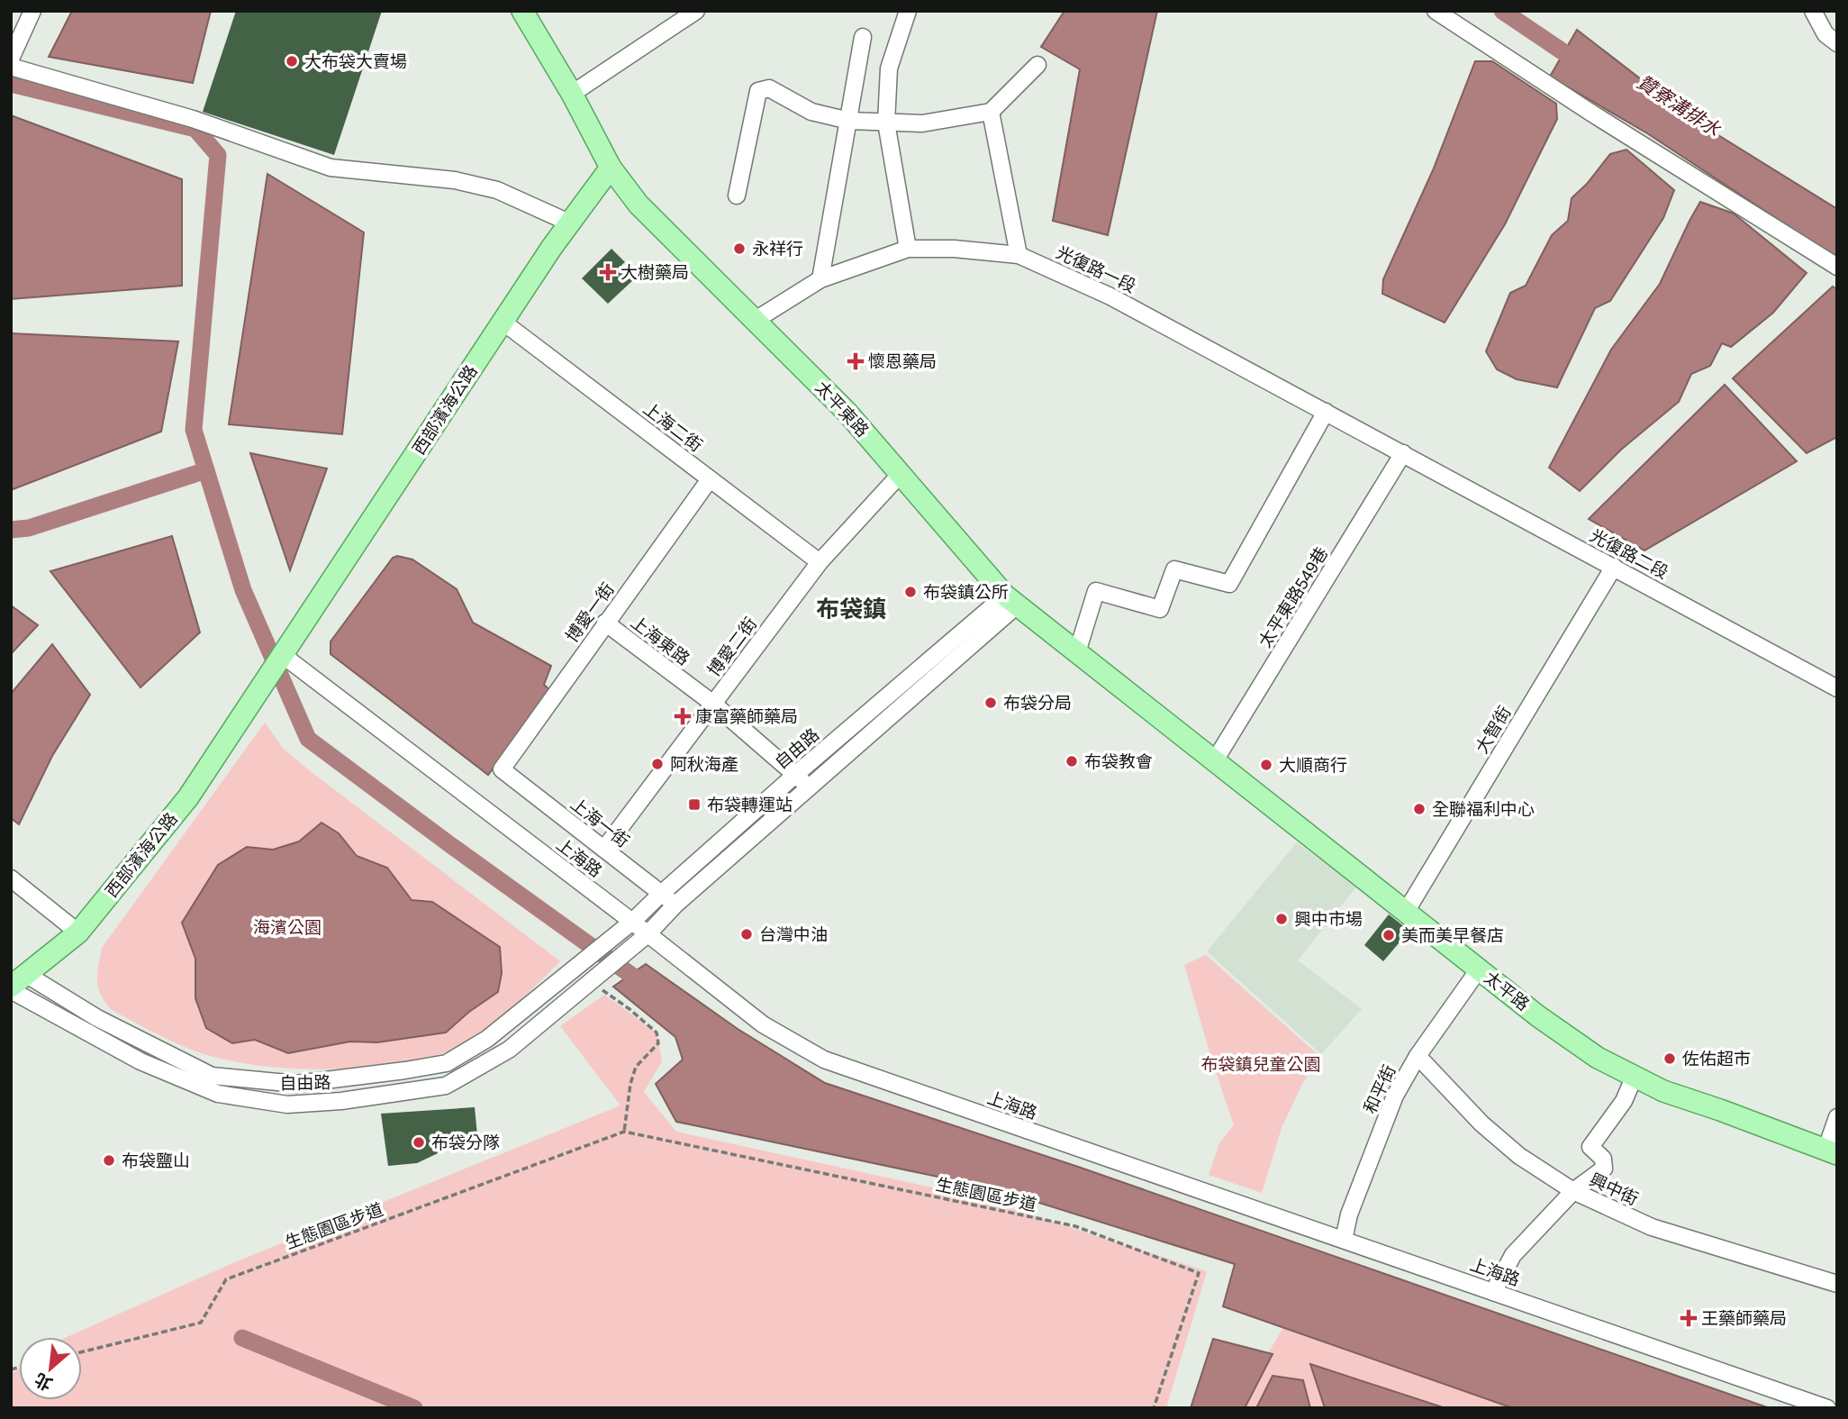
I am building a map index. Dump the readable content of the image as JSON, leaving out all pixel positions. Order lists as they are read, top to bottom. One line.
{"streets":{"main road":["太平東路","西部濱海公路","太平路"],"street":["光復路一段","上海二街","光復路二段","太平東路549巷","博愛一街","上海東路","博愛二街","大智街","自由路","上海一街","上海路","和平街","興中街"],"path":["生態園區步道"]},"crossings":[["光復路一段","太平東路"],["光復路一段","光復路二段"],["光復路一段","太平東路549巷"],["太平東路","西部濱海公路"],["太平東路","太平東路549巷"],["太平東路","博愛二街"],["太平東路","自由路"],["太平東路","太平路"],["西部濱海公路","上海二街"],["西部濱海公路","自由路"],["西部濱海公路","上海路"],["上海二街","博愛一街"],["上海二街","博愛二街"],["光復路二段","太平東路549巷"],["光復路二段","大智街"],["太平東路549巷","太平路"],["博愛一街","上海東路"],["博愛一街","上海一街"],["上海東路","博愛二街"],["上海東路","自由路"],["博愛二街","上海一街"],["大智街","太平路"],["自由路","上海一街"],["自由路","上海路"],["上海路","和平街"],["太平路","和平街"],["和平街","興中街"]],"districts":["布袋鎮"],"water":["贊寮溝排水"],"parks":["海濱公園","布袋鎮兒童公園"],"places":{"other":["大布袋大賣場","永祥行","布袋鎮公所","布袋分局","布袋教會","阿秋海產","大順商行","全聯福利中心","興中市場","台灣中油","美而美早餐店","佐佑超市","布袋分隊","布袋鹽山"],"health":["大樹藥局","懷恩藥局","康富藥師藥局","王藥師藥局"],"transit":["布袋轉運站"]},"north":"bottom left"}
